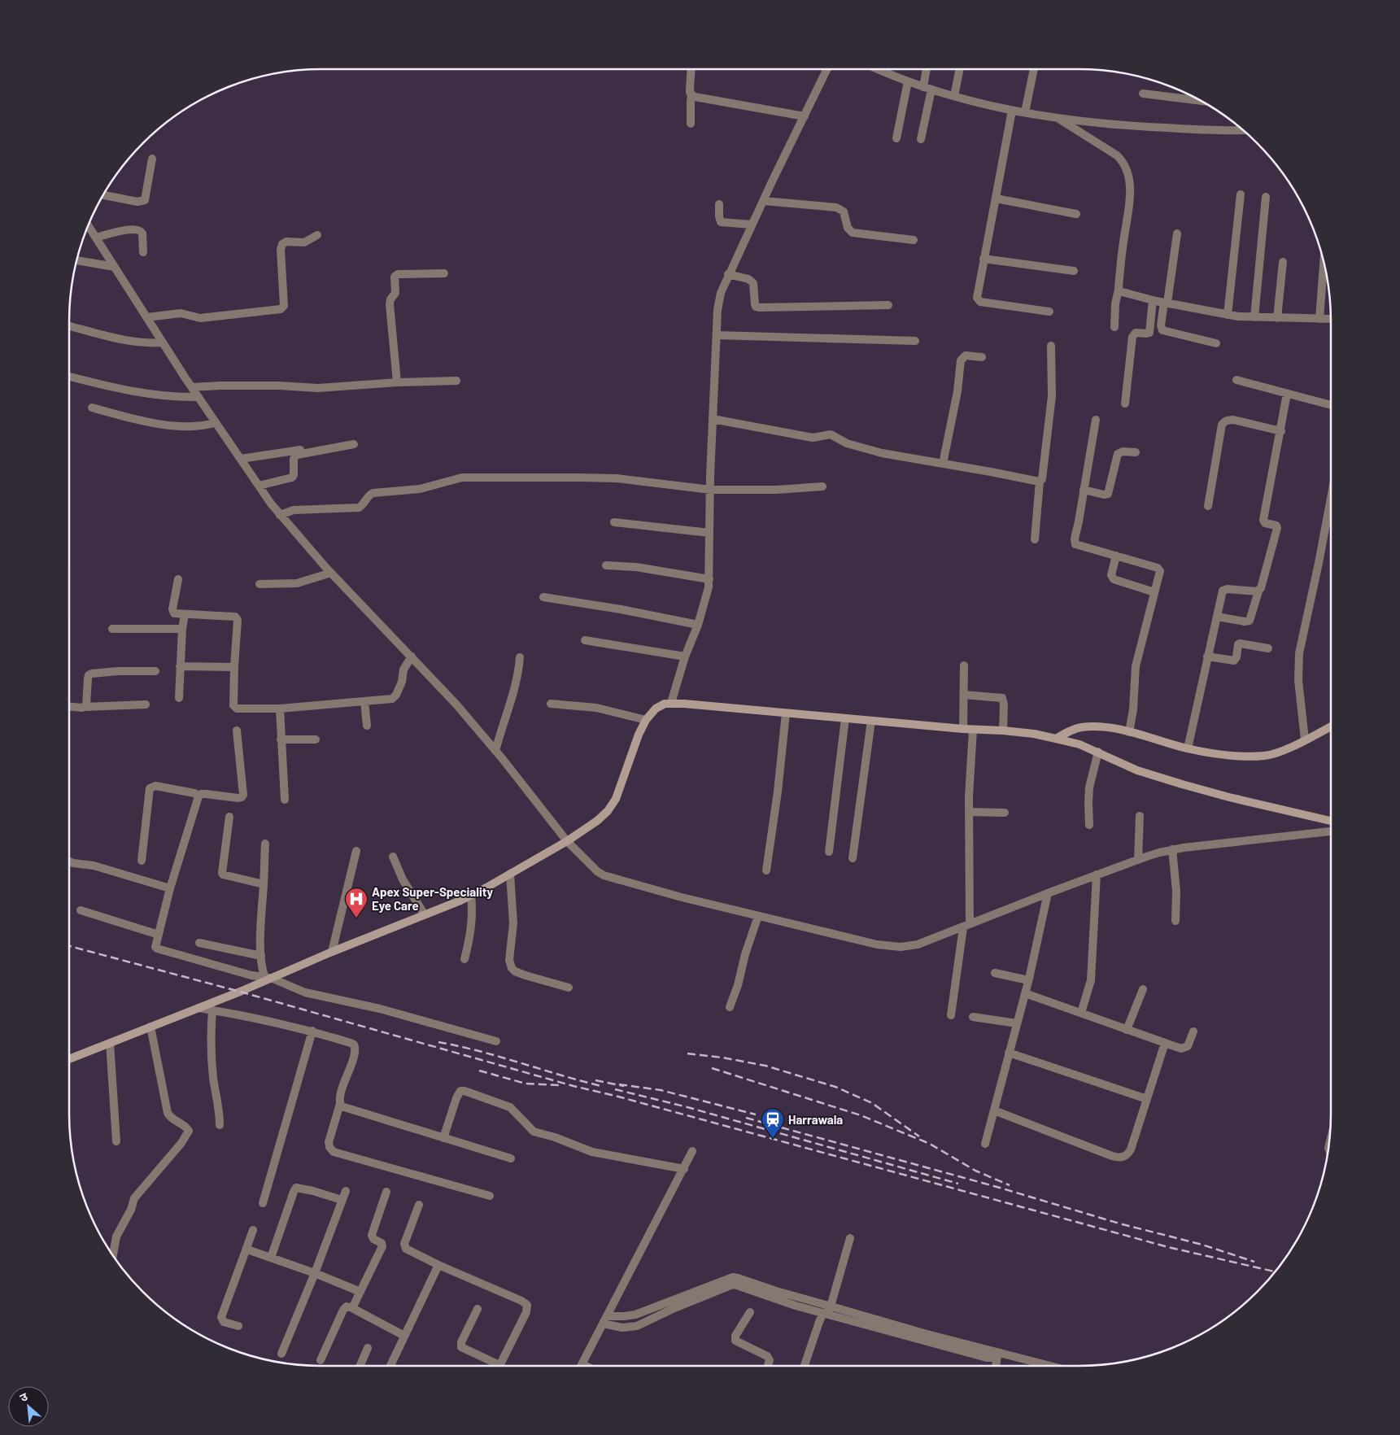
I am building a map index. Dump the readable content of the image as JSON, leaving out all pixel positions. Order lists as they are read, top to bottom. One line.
{"places":{"hospital":["Apex Super-Speciality Eye Care"],"station":["Harrawala"]},"north":"top left"}
